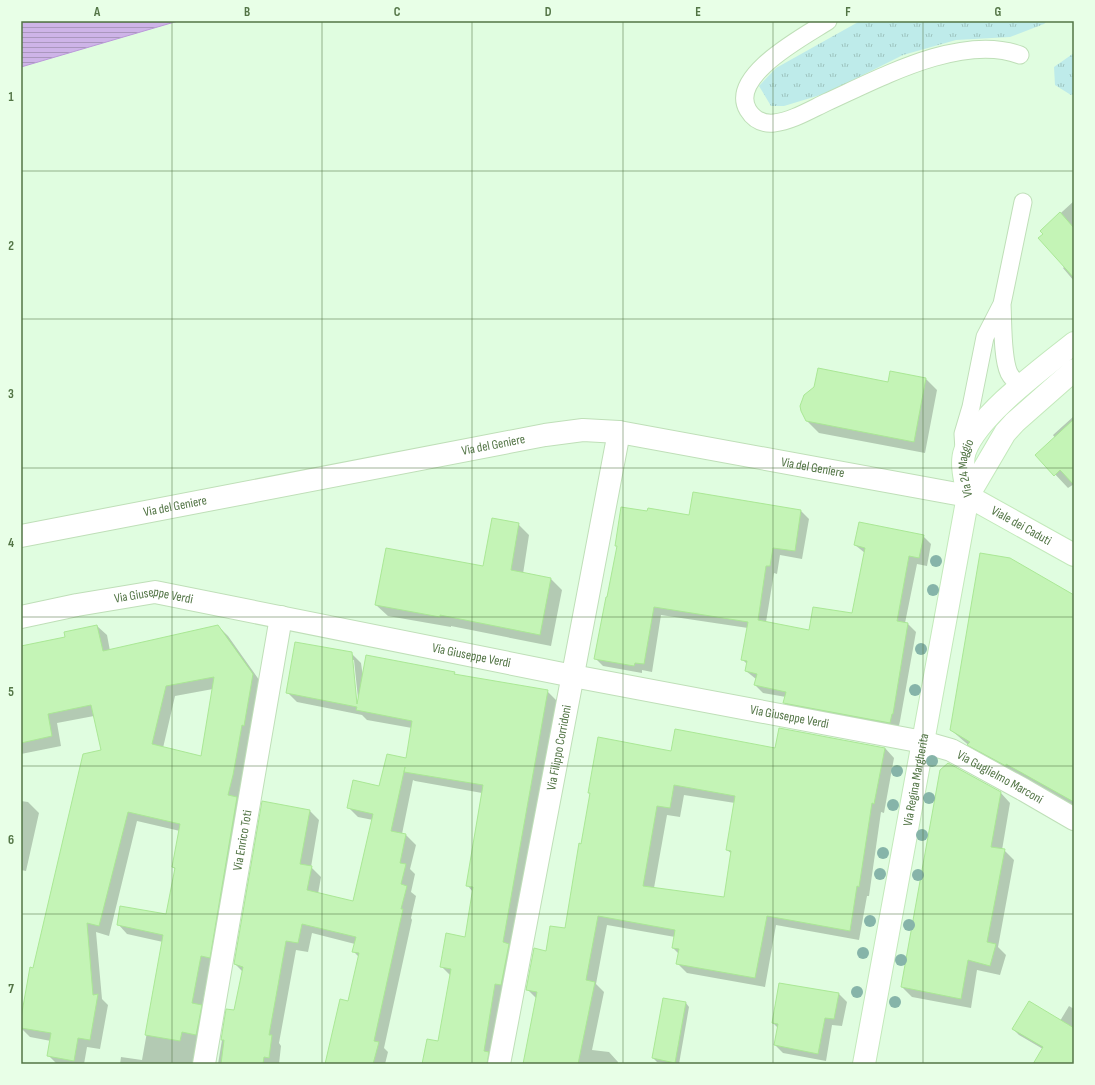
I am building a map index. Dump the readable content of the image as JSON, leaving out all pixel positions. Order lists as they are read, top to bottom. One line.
{"streets":{"street":["Via del Geniere","Via 24 Maggio","Viale dei Caduti","Via Giuseppe Verdi","Via Filippo Corridoni","Via Guglielmo Marconi","Via Regina Margherita","Via Enrico Toti"]},"crossings":[["Via del Geniere","Via 24 Maggio"],["Via del Geniere","Viale dei Caduti"],["Via del Geniere","Via Filippo Corridoni"],["Via del Geniere","Via Regina Margherita"],["Via 24 Maggio","Viale dei Caduti"],["Via 24 Maggio","Via Regina Margherita"],["Viale dei Caduti","Via Regina Margherita"],["Via Giuseppe Verdi","Via Filippo Corridoni"],["Via Giuseppe Verdi","Via Guglielmo Marconi"],["Via Giuseppe Verdi","Via Regina Margherita"],["Via Giuseppe Verdi","Via Enrico Toti"],["Via Guglielmo Marconi","Via Regina Margherita"]],"grid":{"columns":["A","B","C","D","E","F","G"],"rows":["1","2","3","4","5","6","7"]}}
